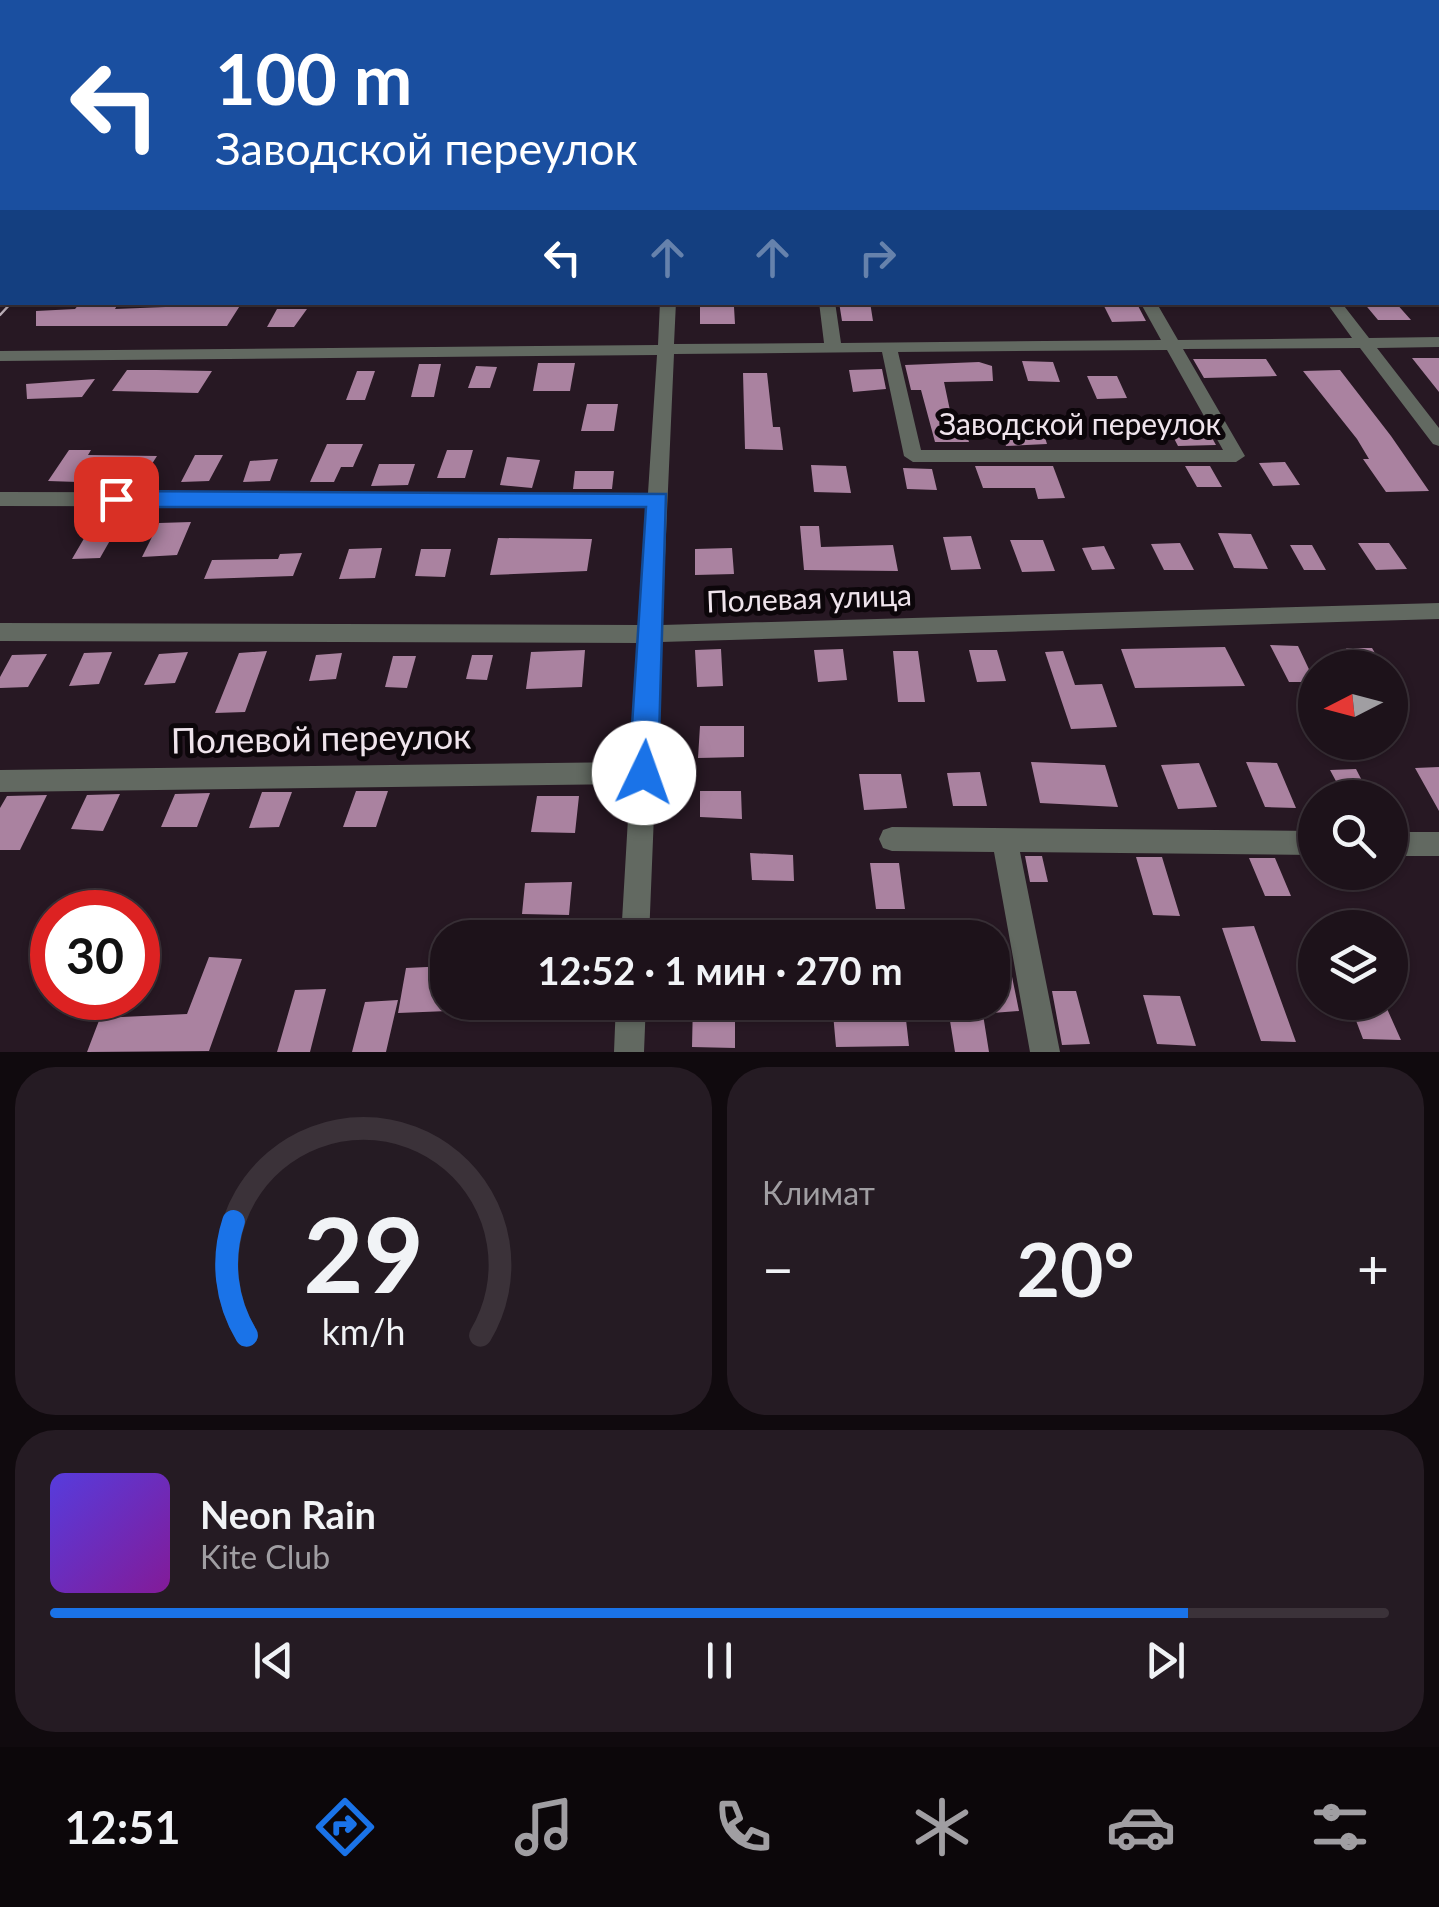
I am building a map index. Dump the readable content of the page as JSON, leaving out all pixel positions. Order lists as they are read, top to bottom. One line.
{"streets":{"street":["Заводской переулок","Полевая улица","Полевой переулок"]},"north":"left","page":{"turn":["100 m","Заводской переулок"],"limit":"30","trip":"12:52 · 1 мин · 270 m","tile":"Климат","heat":["−","20°","+"],"song":["Neon Rain","Kite Club"],"tabs":"12:51","gauge":["29","km/h"]}}
